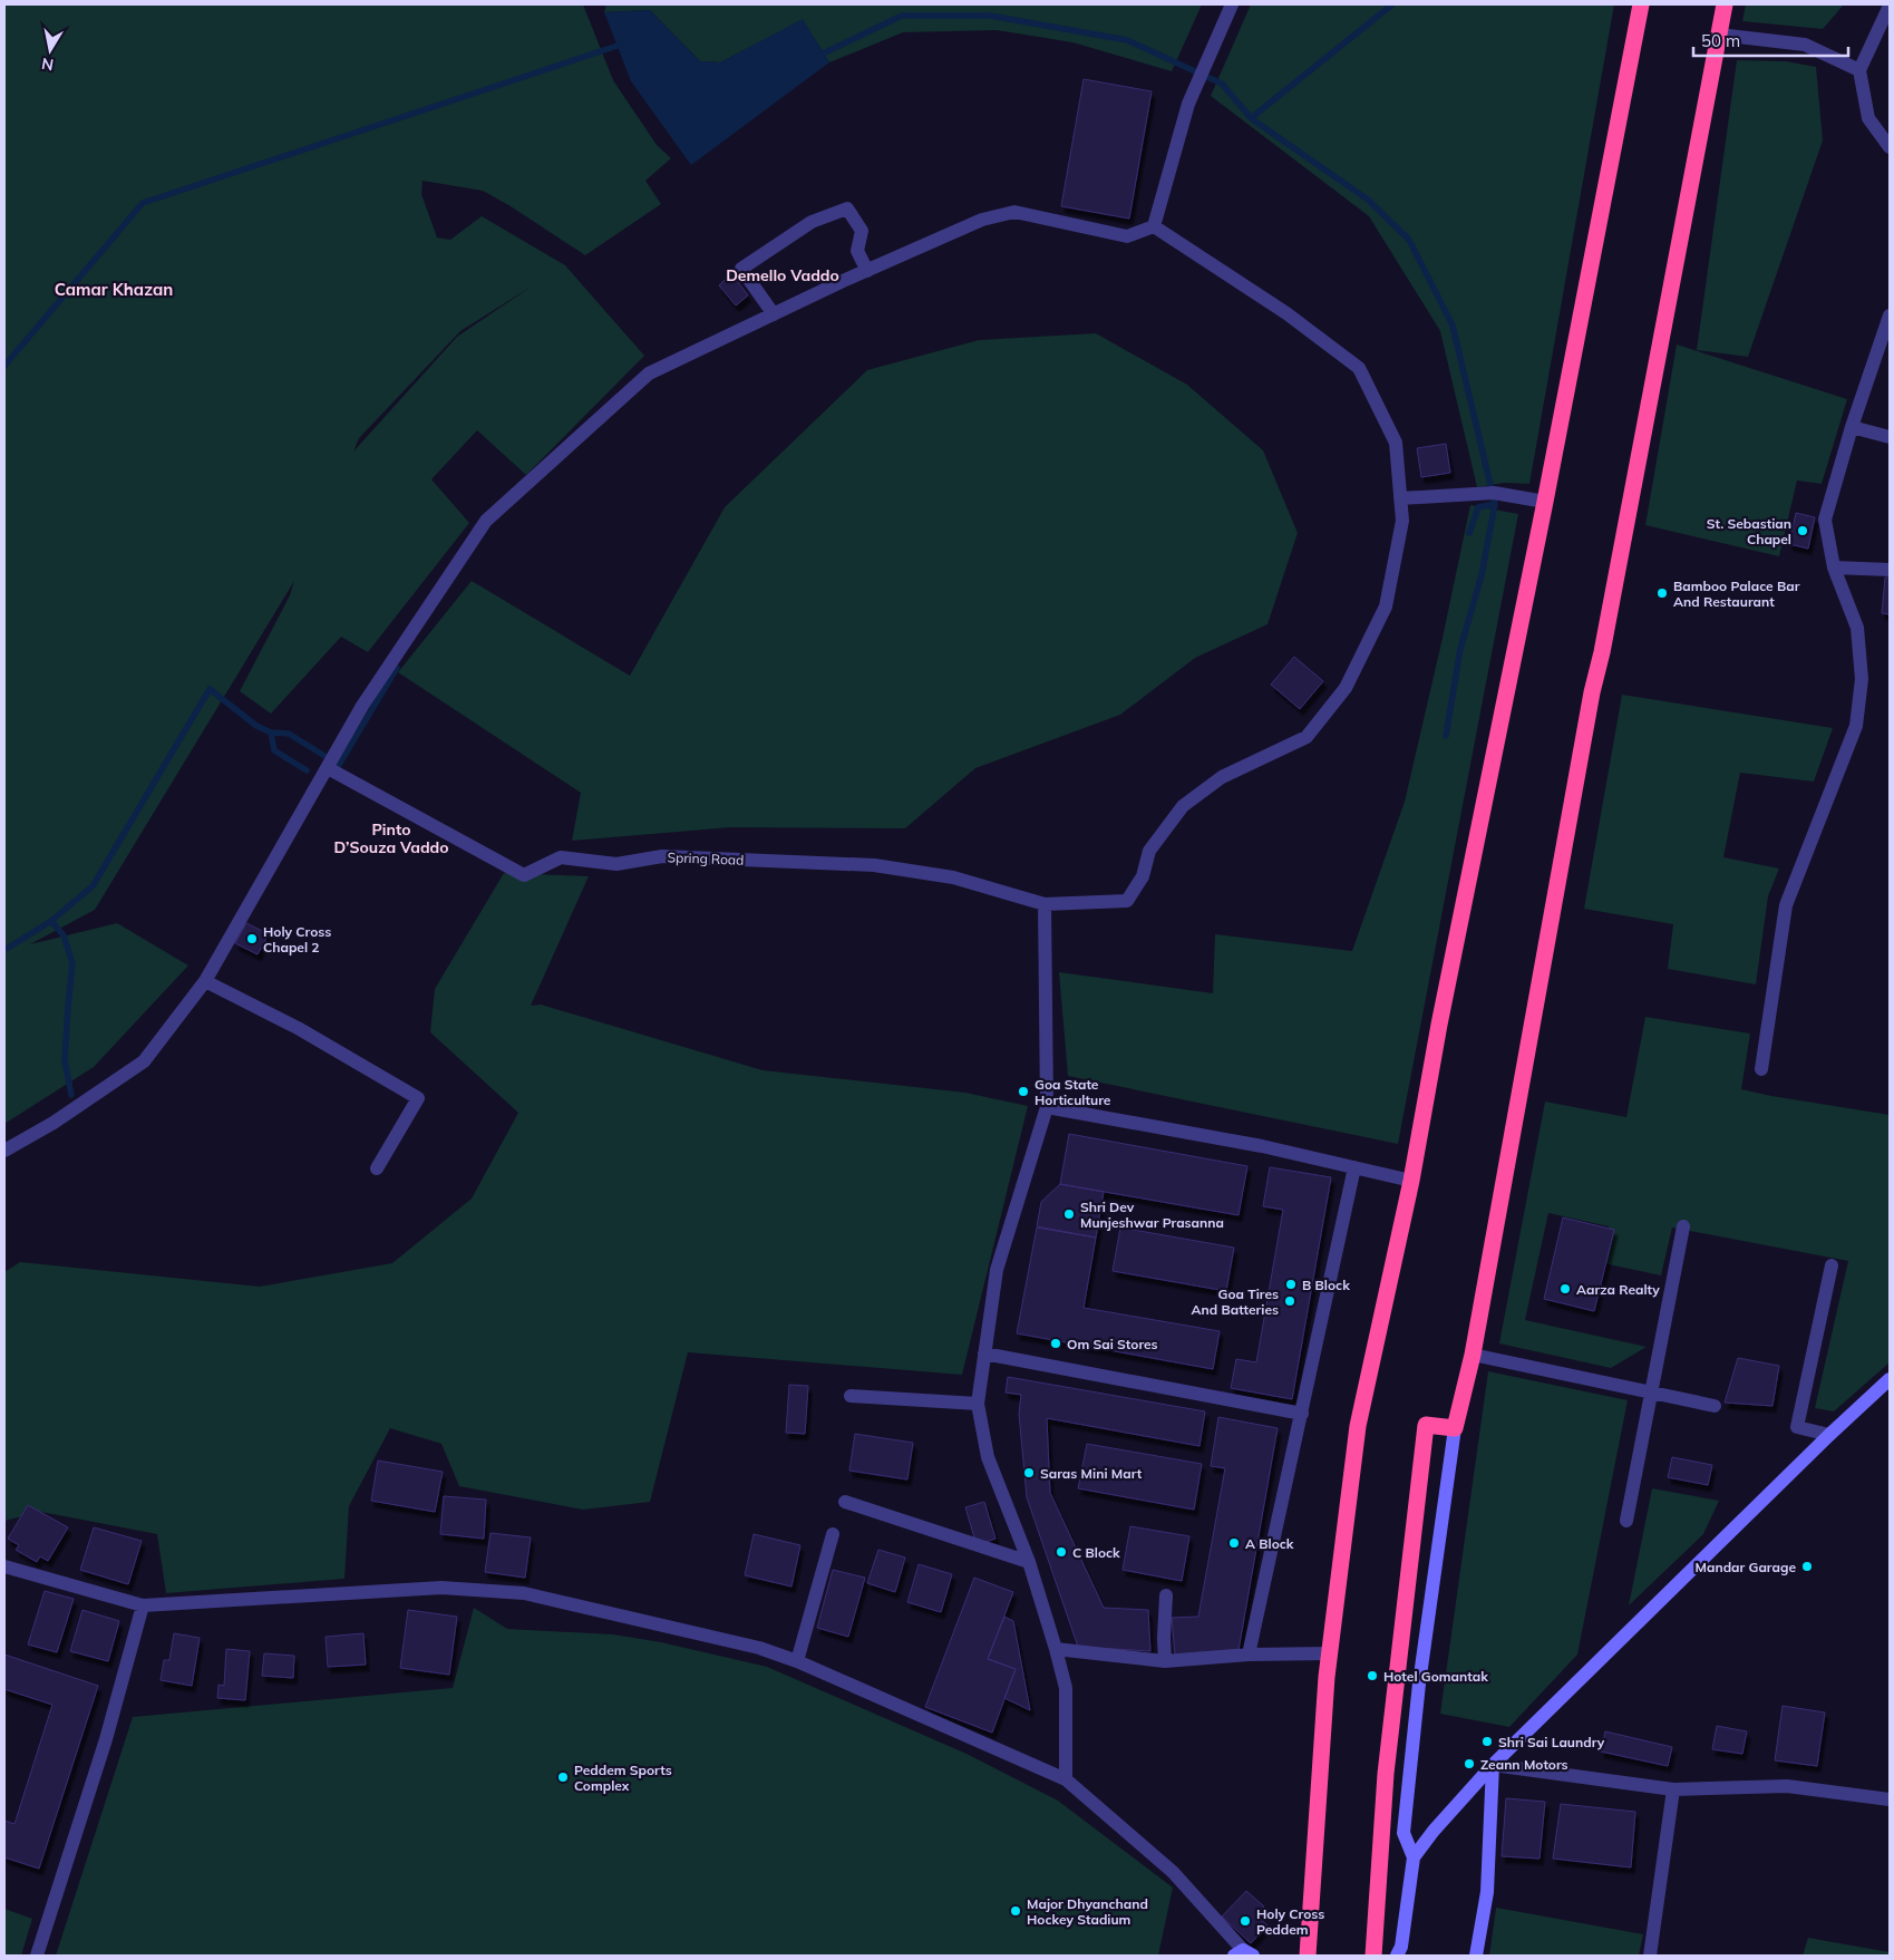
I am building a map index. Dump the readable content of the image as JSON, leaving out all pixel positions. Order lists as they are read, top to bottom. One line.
{"streets":{"street":["Spring Road"]},"districts":["Demello Vaddo","Camar Khazan","Pinto D’Souza Vaddo"],"places":["St. Sebastian Chapel","Bamboo Palace Bar And Restaurant","Holy Cross Chapel 2","Goa State Horticulture","Shri Dev Munjeshwar Prasanna","B Block","Aarza Realty","Goa Tires And Batteries","Om Sai Stores","Saras Mini Mart","A Block","C Block","Mandar Garage","Hotel Gomantak","Shri Sai Laundry","Zeann Motors","Peddem Sports Complex","Major Dhyanchand Hockey Stadium","Holy Cross Peddem"],"scale_bar":"50 m","north":"bottom"}
